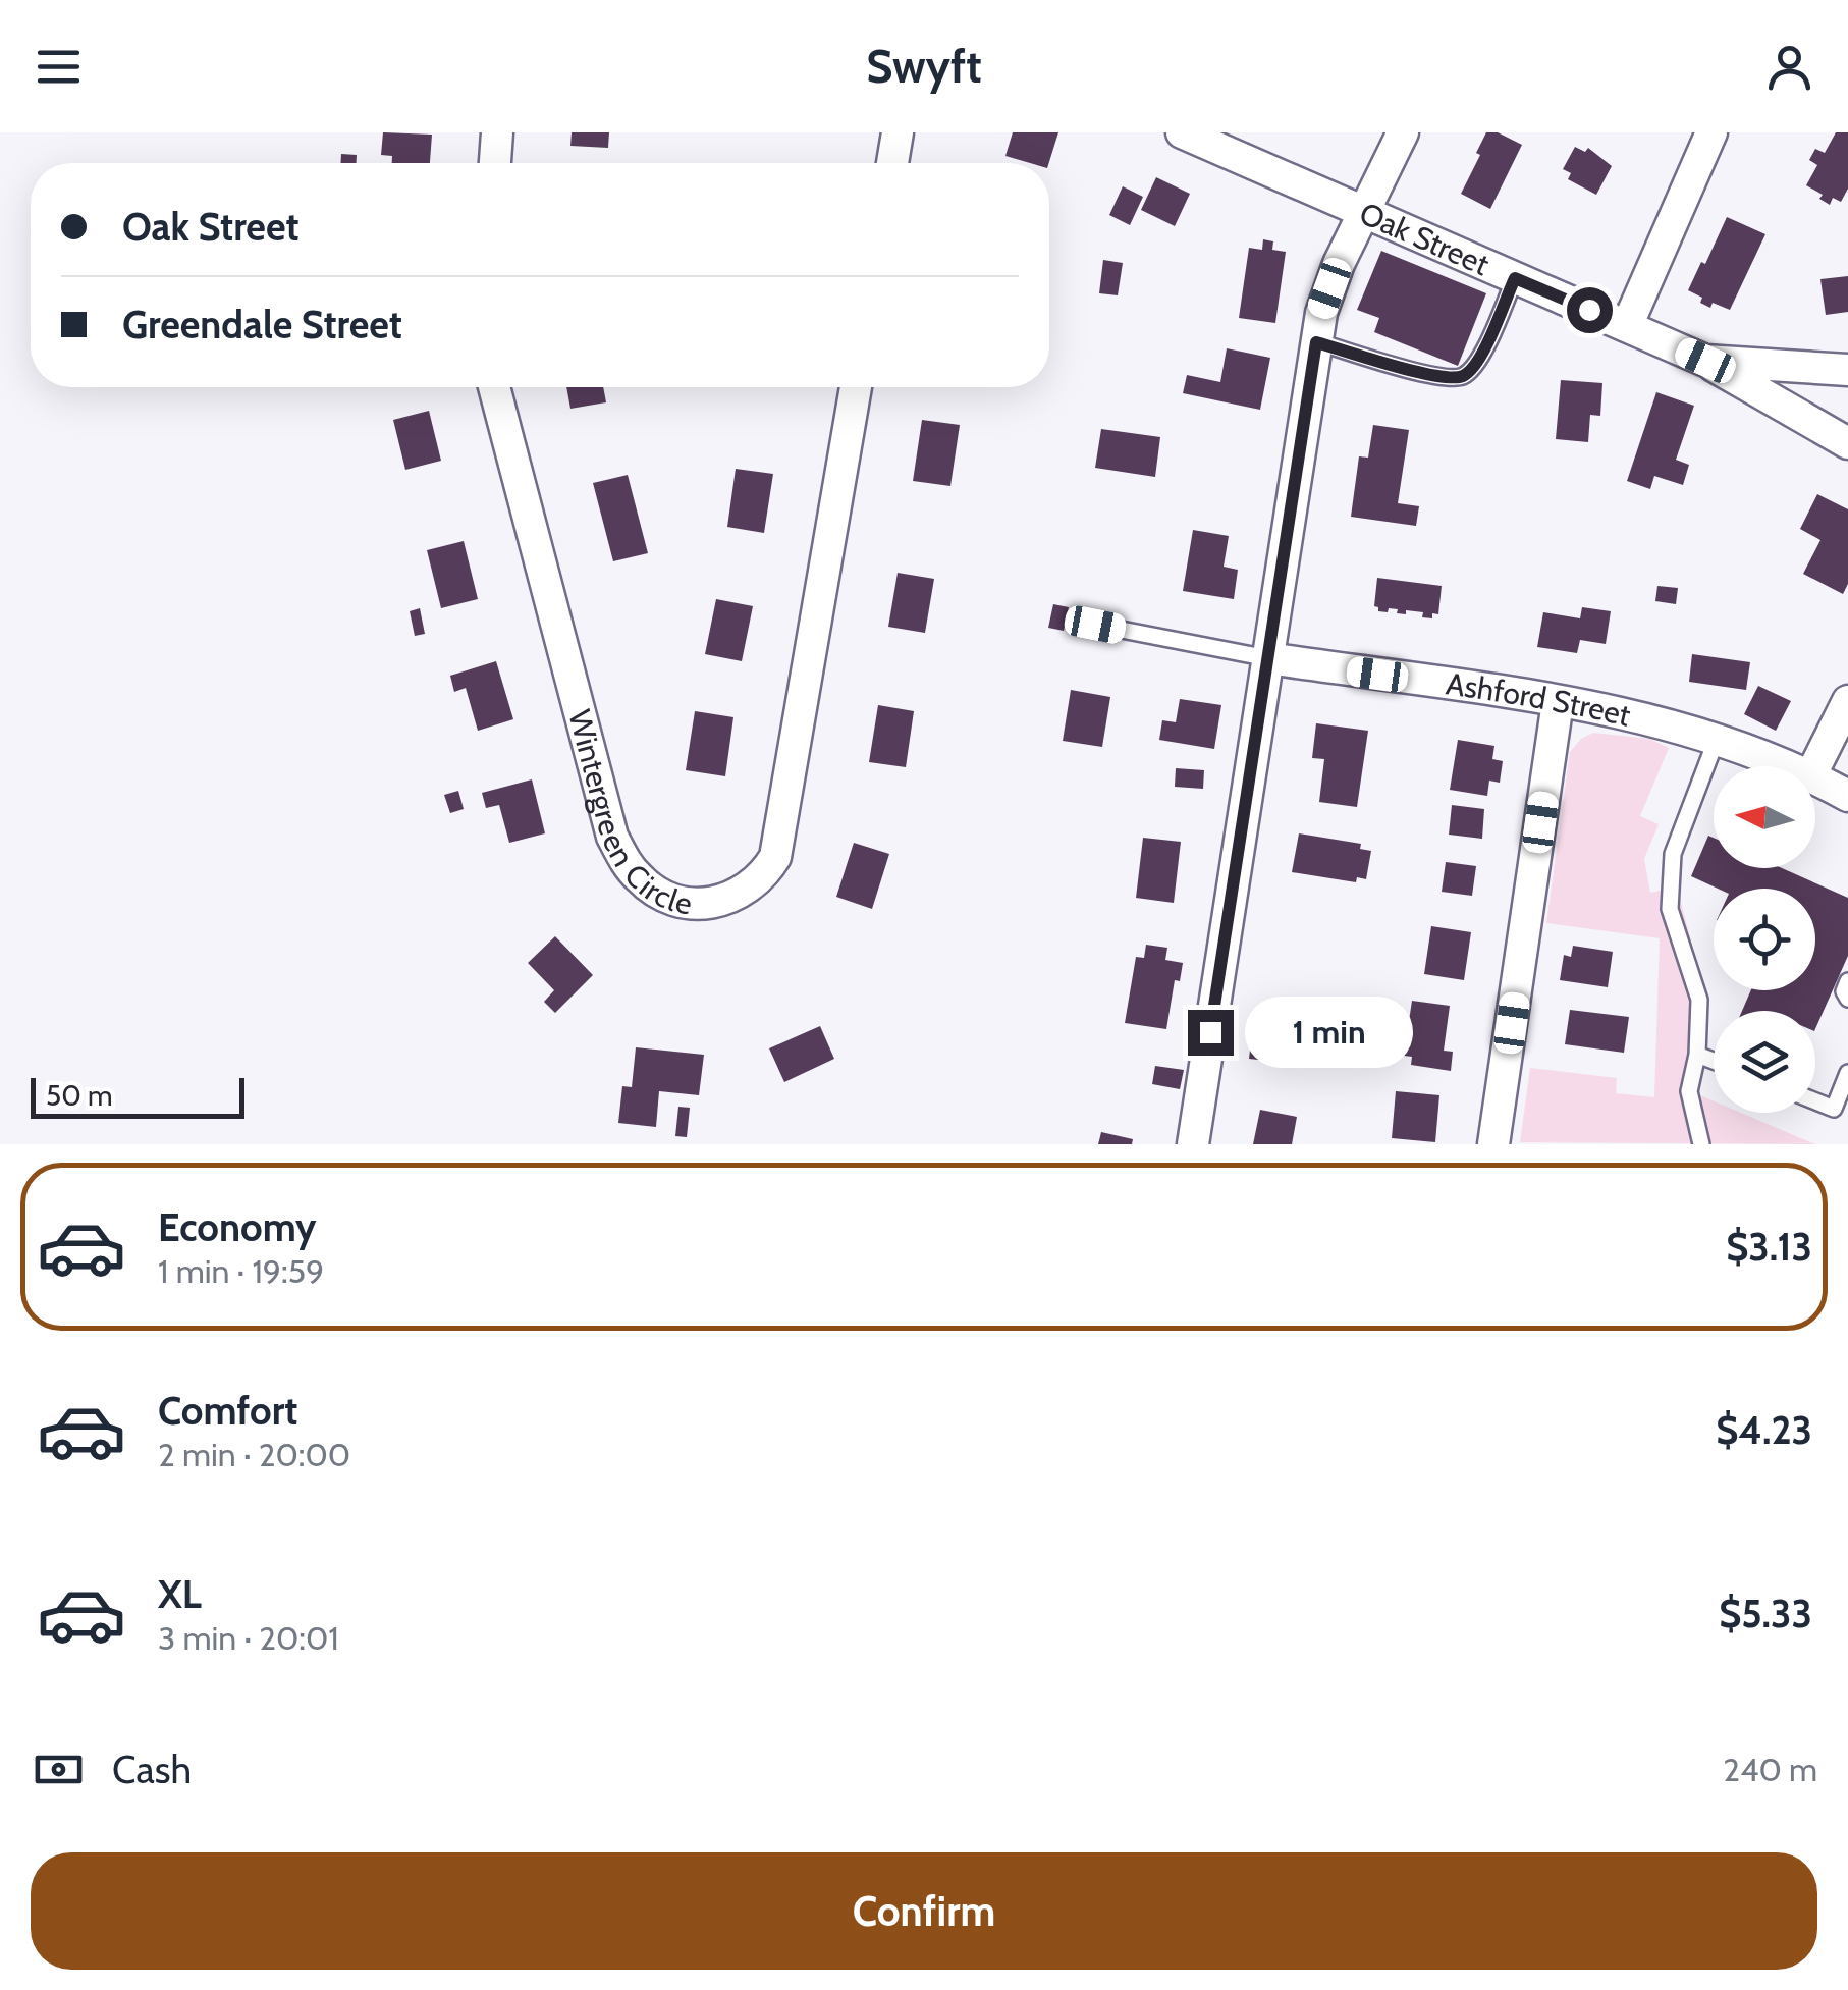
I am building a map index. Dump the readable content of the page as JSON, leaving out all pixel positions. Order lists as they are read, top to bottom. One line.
{"streets":{"street":["Oak Street","Ashford Street","Wintergreen Circle"]},"scale_bar":"50 m","north":"left","page":{"header":"Swyft","banner":["Oak Street","Greendale Street"],"bubble":"1 min","scale":"50 m","list":[{"name":"Economy","note":"1 min · 19:59","value":"$3.13"},{"name":"Comfort","note":"2 min · 20:00","value":"$4.23"},{"name":"XL","note":"3 min · 20:01","value":"$5.33"}],"pay":["Cash","240 m"],"buttons":"Confirm"}}
